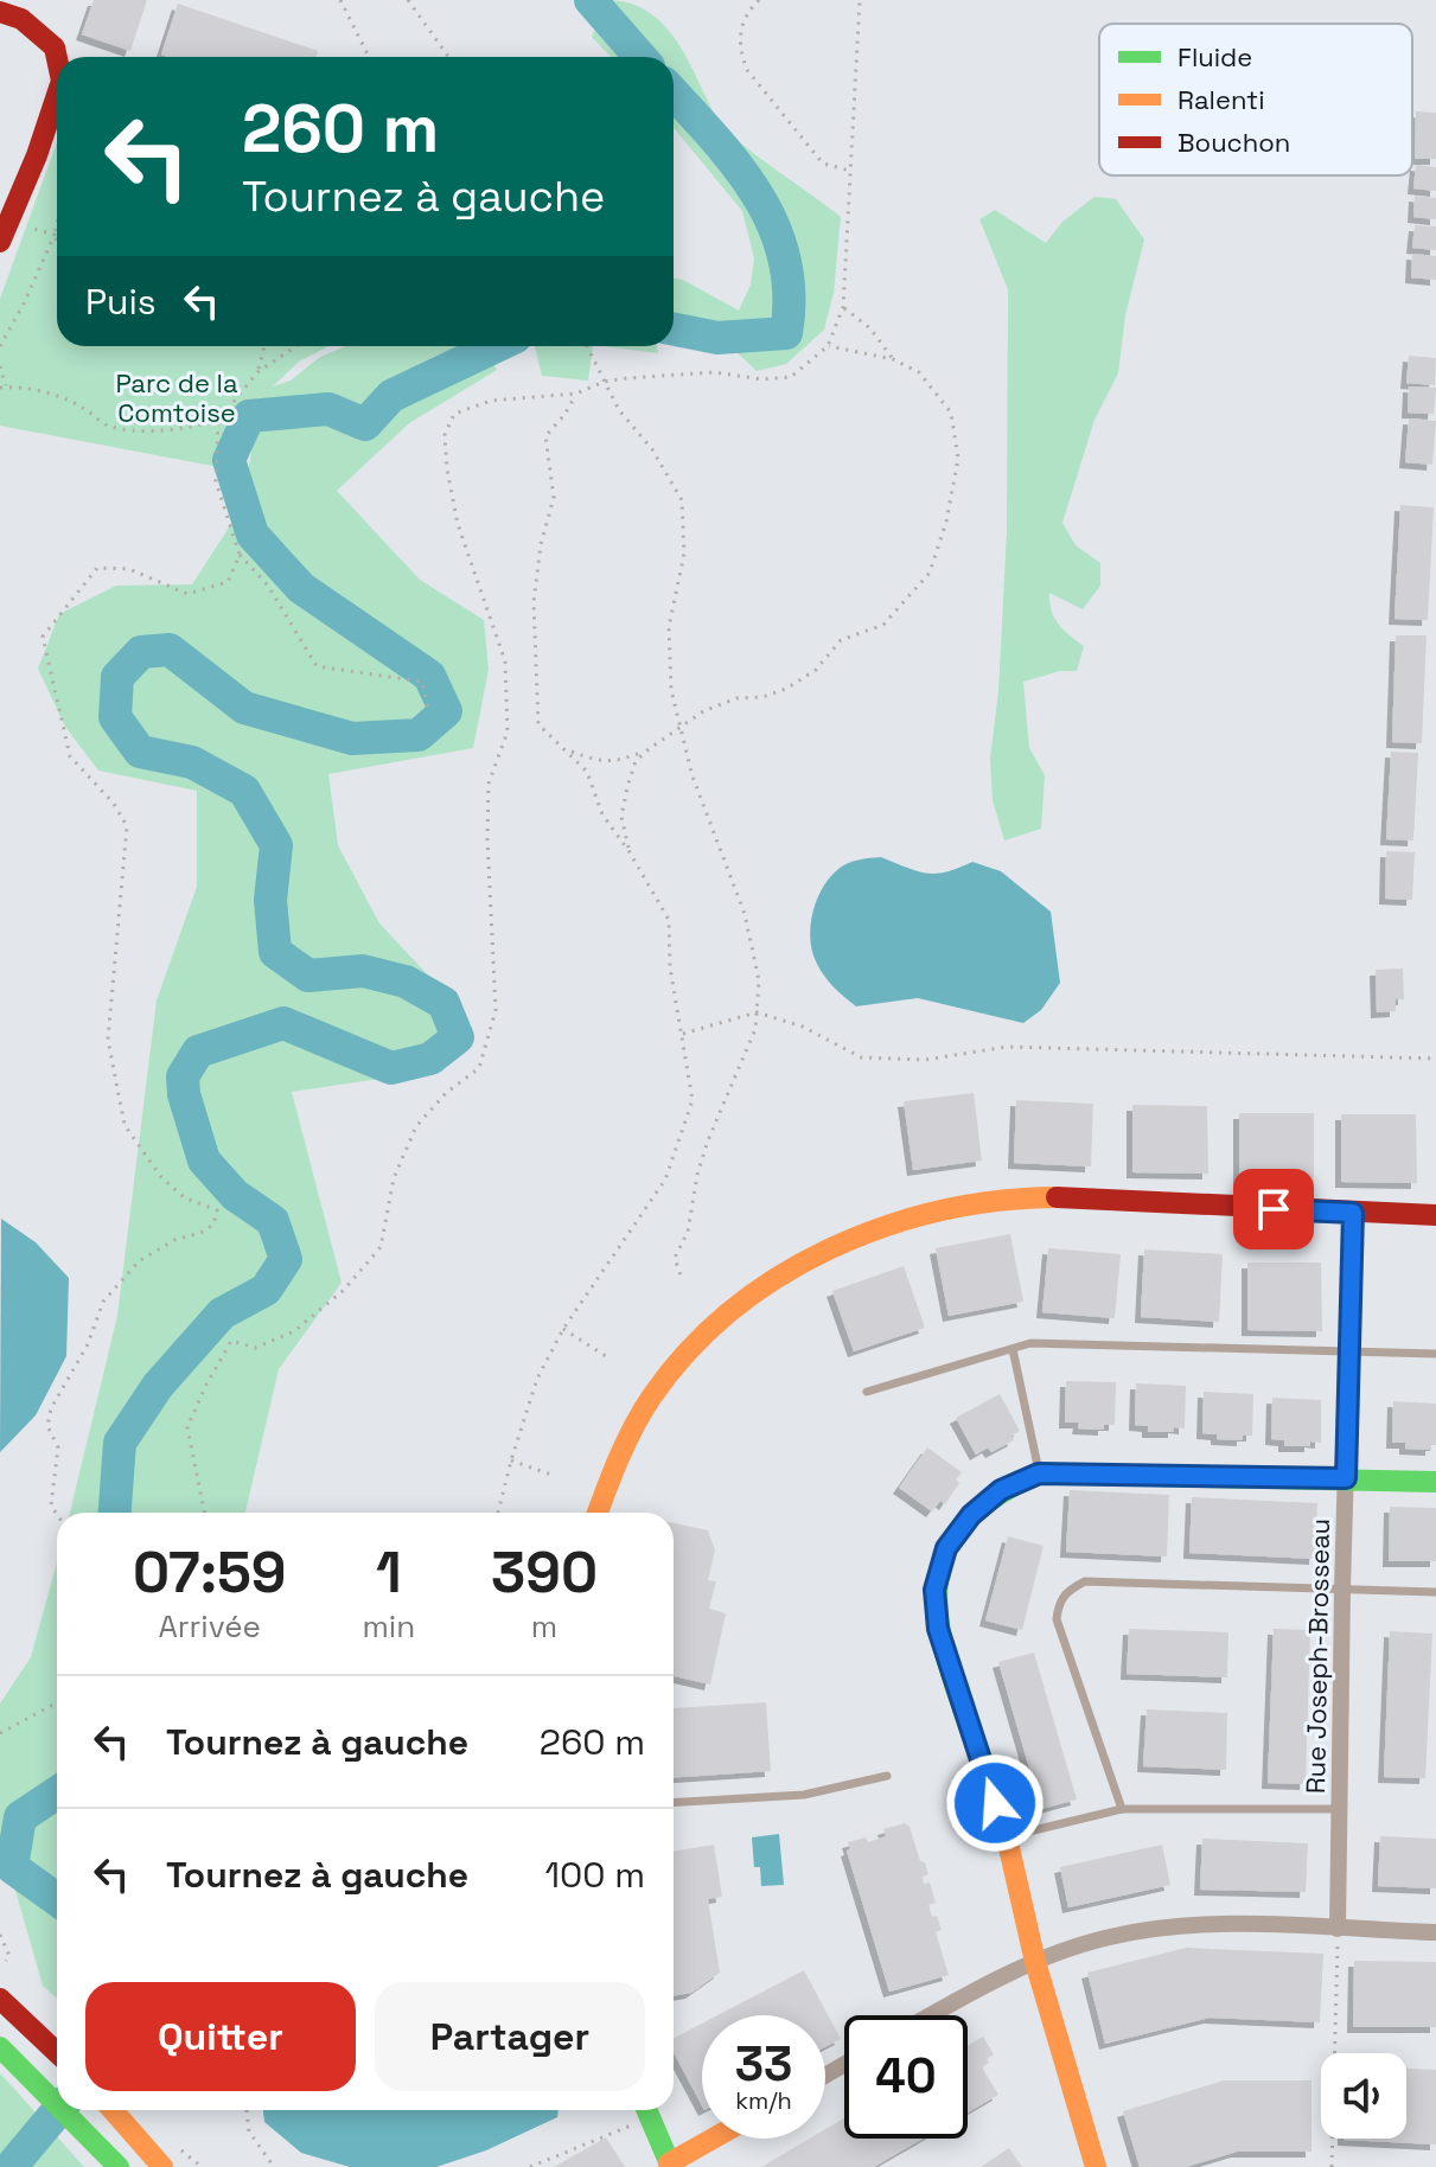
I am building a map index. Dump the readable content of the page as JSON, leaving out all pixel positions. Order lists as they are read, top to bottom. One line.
{"streets":{"street":["Rue Joseph-Brosseau"]},"parks":["Parc de la Comtoise"],"legend":["Fluide","Ralenti","Bouchon"],"page":{"turn":["260 m","Tournez à gauche"],"then":"Puis","eta":["07:59","Arrivée","1","min","390","m"],"list":[{"name":"Tournez à gauche","value":"260 m"},{"name":"Tournez à gauche","value":"100 m"}],"buttons":["Quitter","Partager"],"speed":"33 km/h","limit":"40"}}
